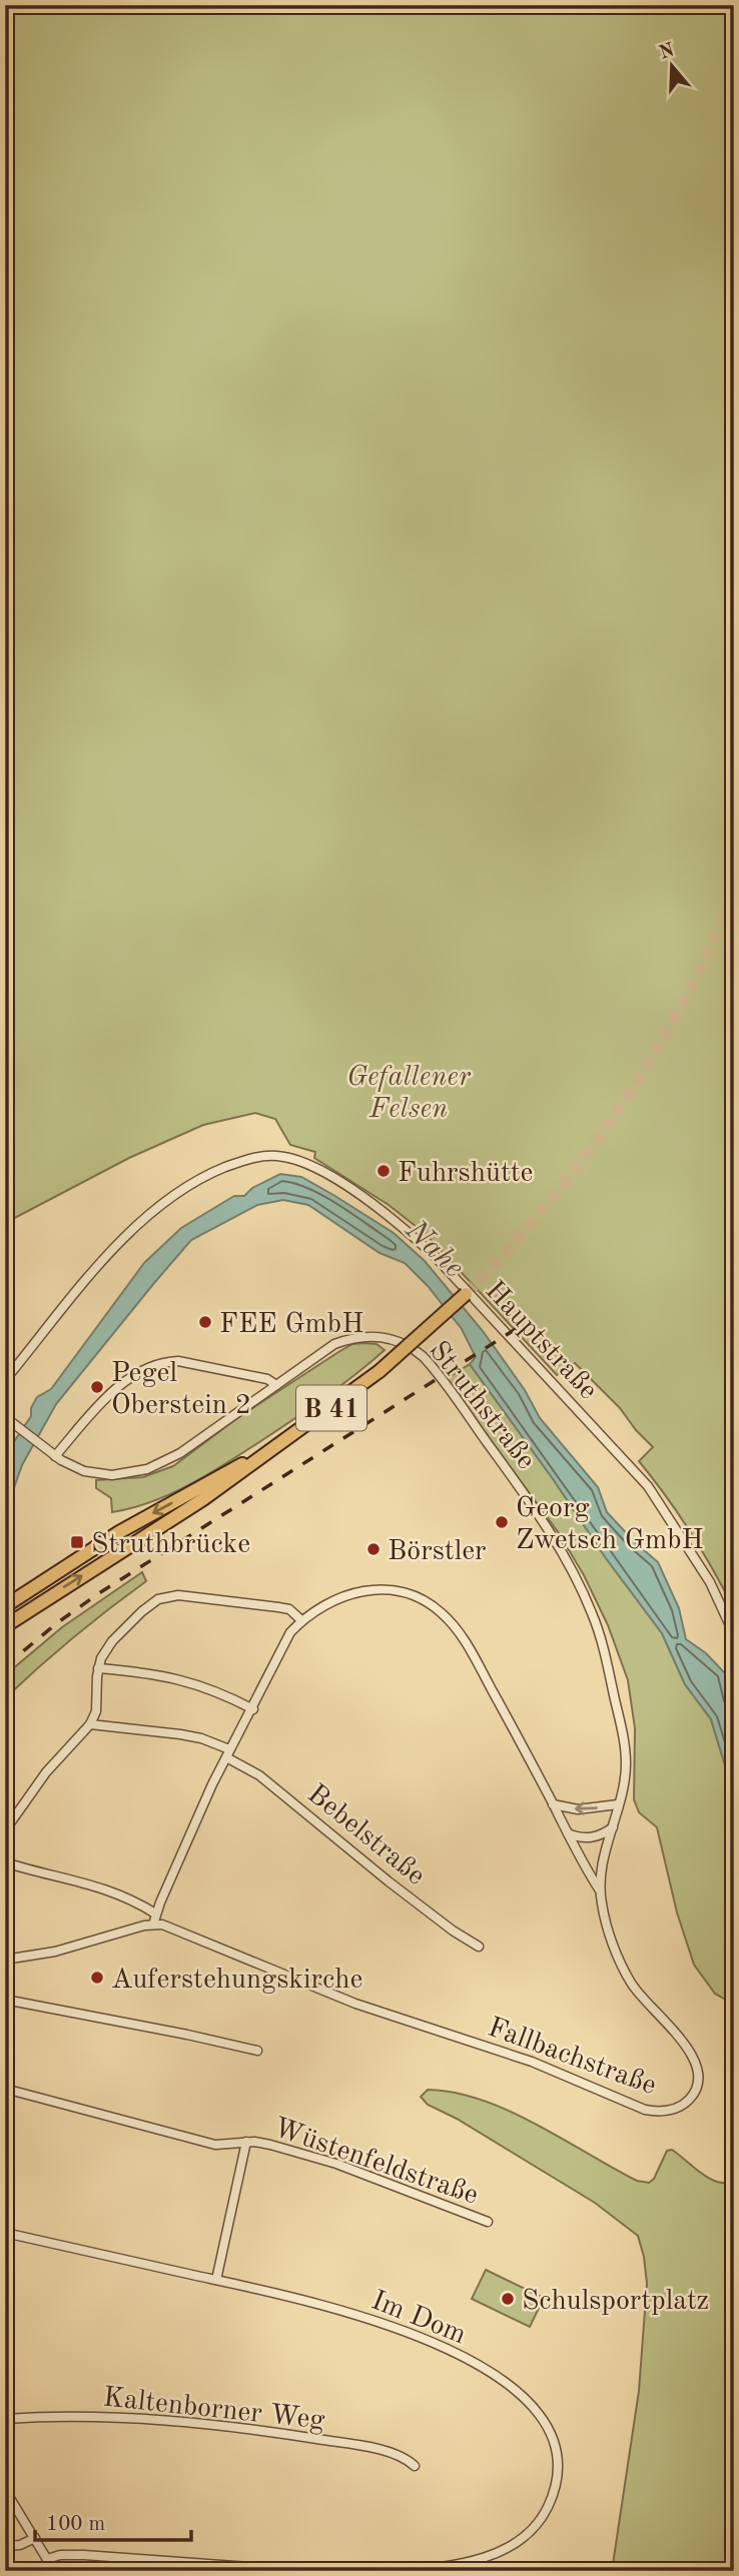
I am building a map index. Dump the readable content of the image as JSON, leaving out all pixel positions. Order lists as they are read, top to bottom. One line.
{"streets":{"main road":["B 41"],"street":["Hauptstraße","Struthstraße","Bebelstraße","Fallbachstraße","Wüstenfeldstraße","Im Dom","Kaltenborner Weg"]},"crossings":[["Struthstraße","Fallbachstraße"]],"water":["Nahe"],"parks":["Gefallener Felsen"],"places":{"other":["Fuhrshütte","FEE GmbH","Pegel Oberstein 2","Georg Zwetsch GmbH","Börstler","Auferstehungskirche","Schulsportplatz"],"transit":["Struthbrücke"]},"scale_bar":"100 m","north":"top"}
